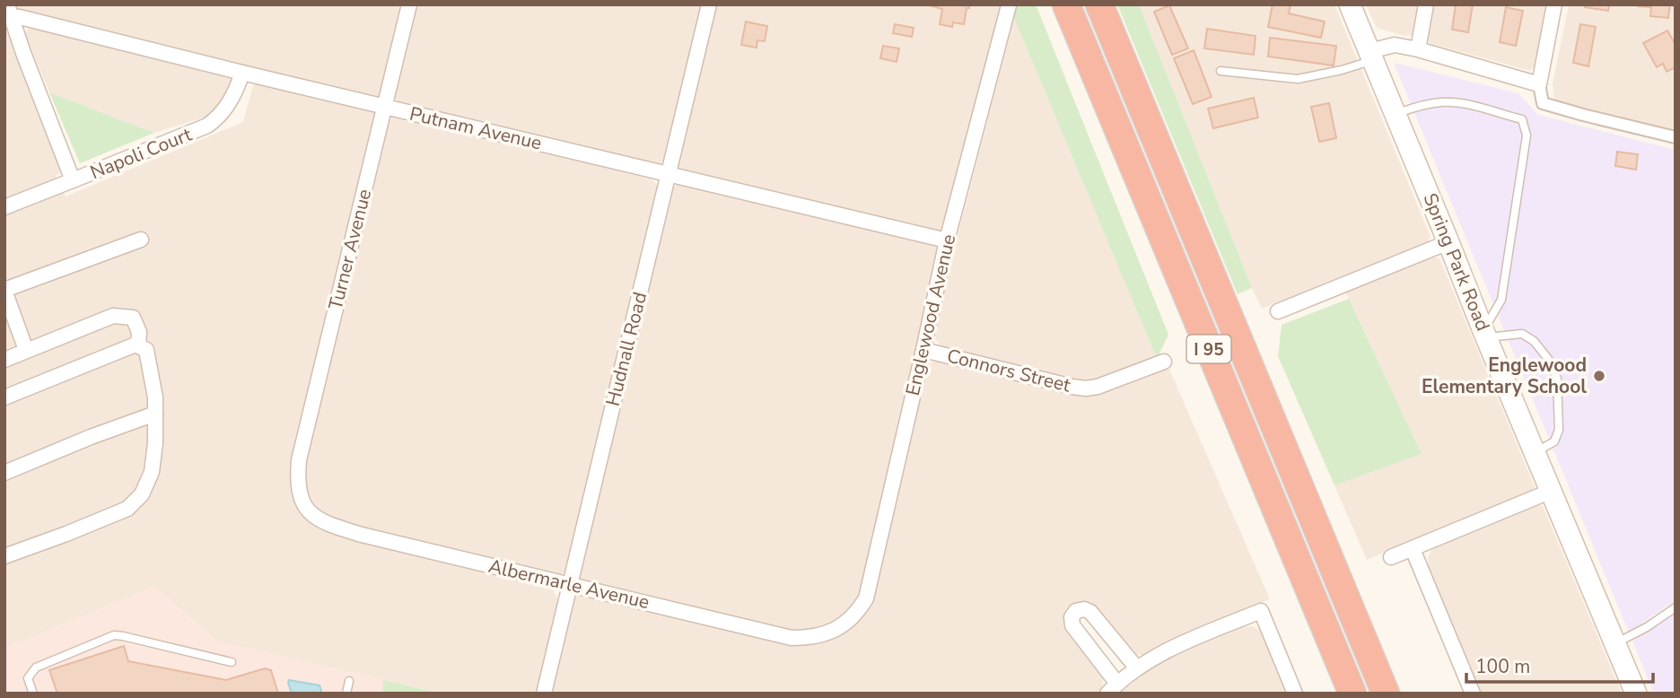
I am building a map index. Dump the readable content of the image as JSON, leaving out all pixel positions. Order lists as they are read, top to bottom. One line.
{"streets":{"highway":["I 95"],"main road":["Spring Park Road"],"street":["Putnam Avenue","Napoli Court","Turner Avenue","Englewood Avenue","Hudnall Road","Connors Street","Albermarle Avenue"]},"crossings":[["Putnam Avenue","Napoli Court"],["Putnam Avenue","Turner Avenue"],["Putnam Avenue","Englewood Avenue"],["Putnam Avenue","Hudnall Road"],["Turner Avenue","Albermarle Avenue"],["Englewood Avenue","Connors Street"],["Englewood Avenue","Albermarle Avenue"],["Hudnall Road","Albermarle Avenue"]],"places":["Englewood Elementary School"],"scale_bar":"100 m"}
